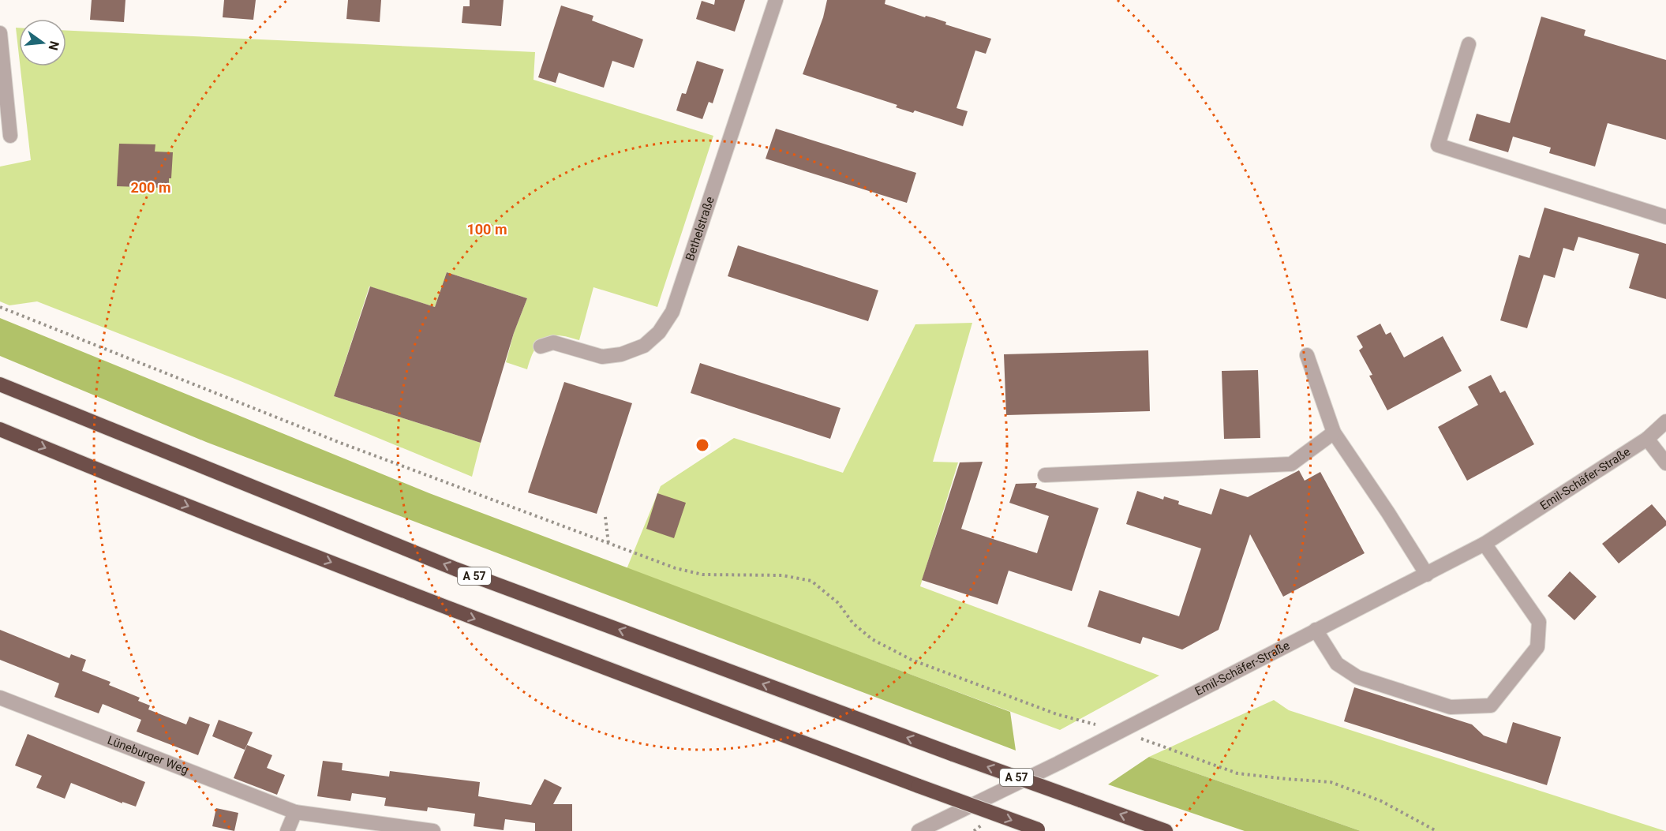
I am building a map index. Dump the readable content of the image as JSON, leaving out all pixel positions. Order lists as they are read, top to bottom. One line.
{"streets":{"highway":["A 57"],"street":["Bethelstraße","Emil-Schäfer-Straße","Lüneburger Weg"]},"north":"right","rings":["200 m","100 m"]}
